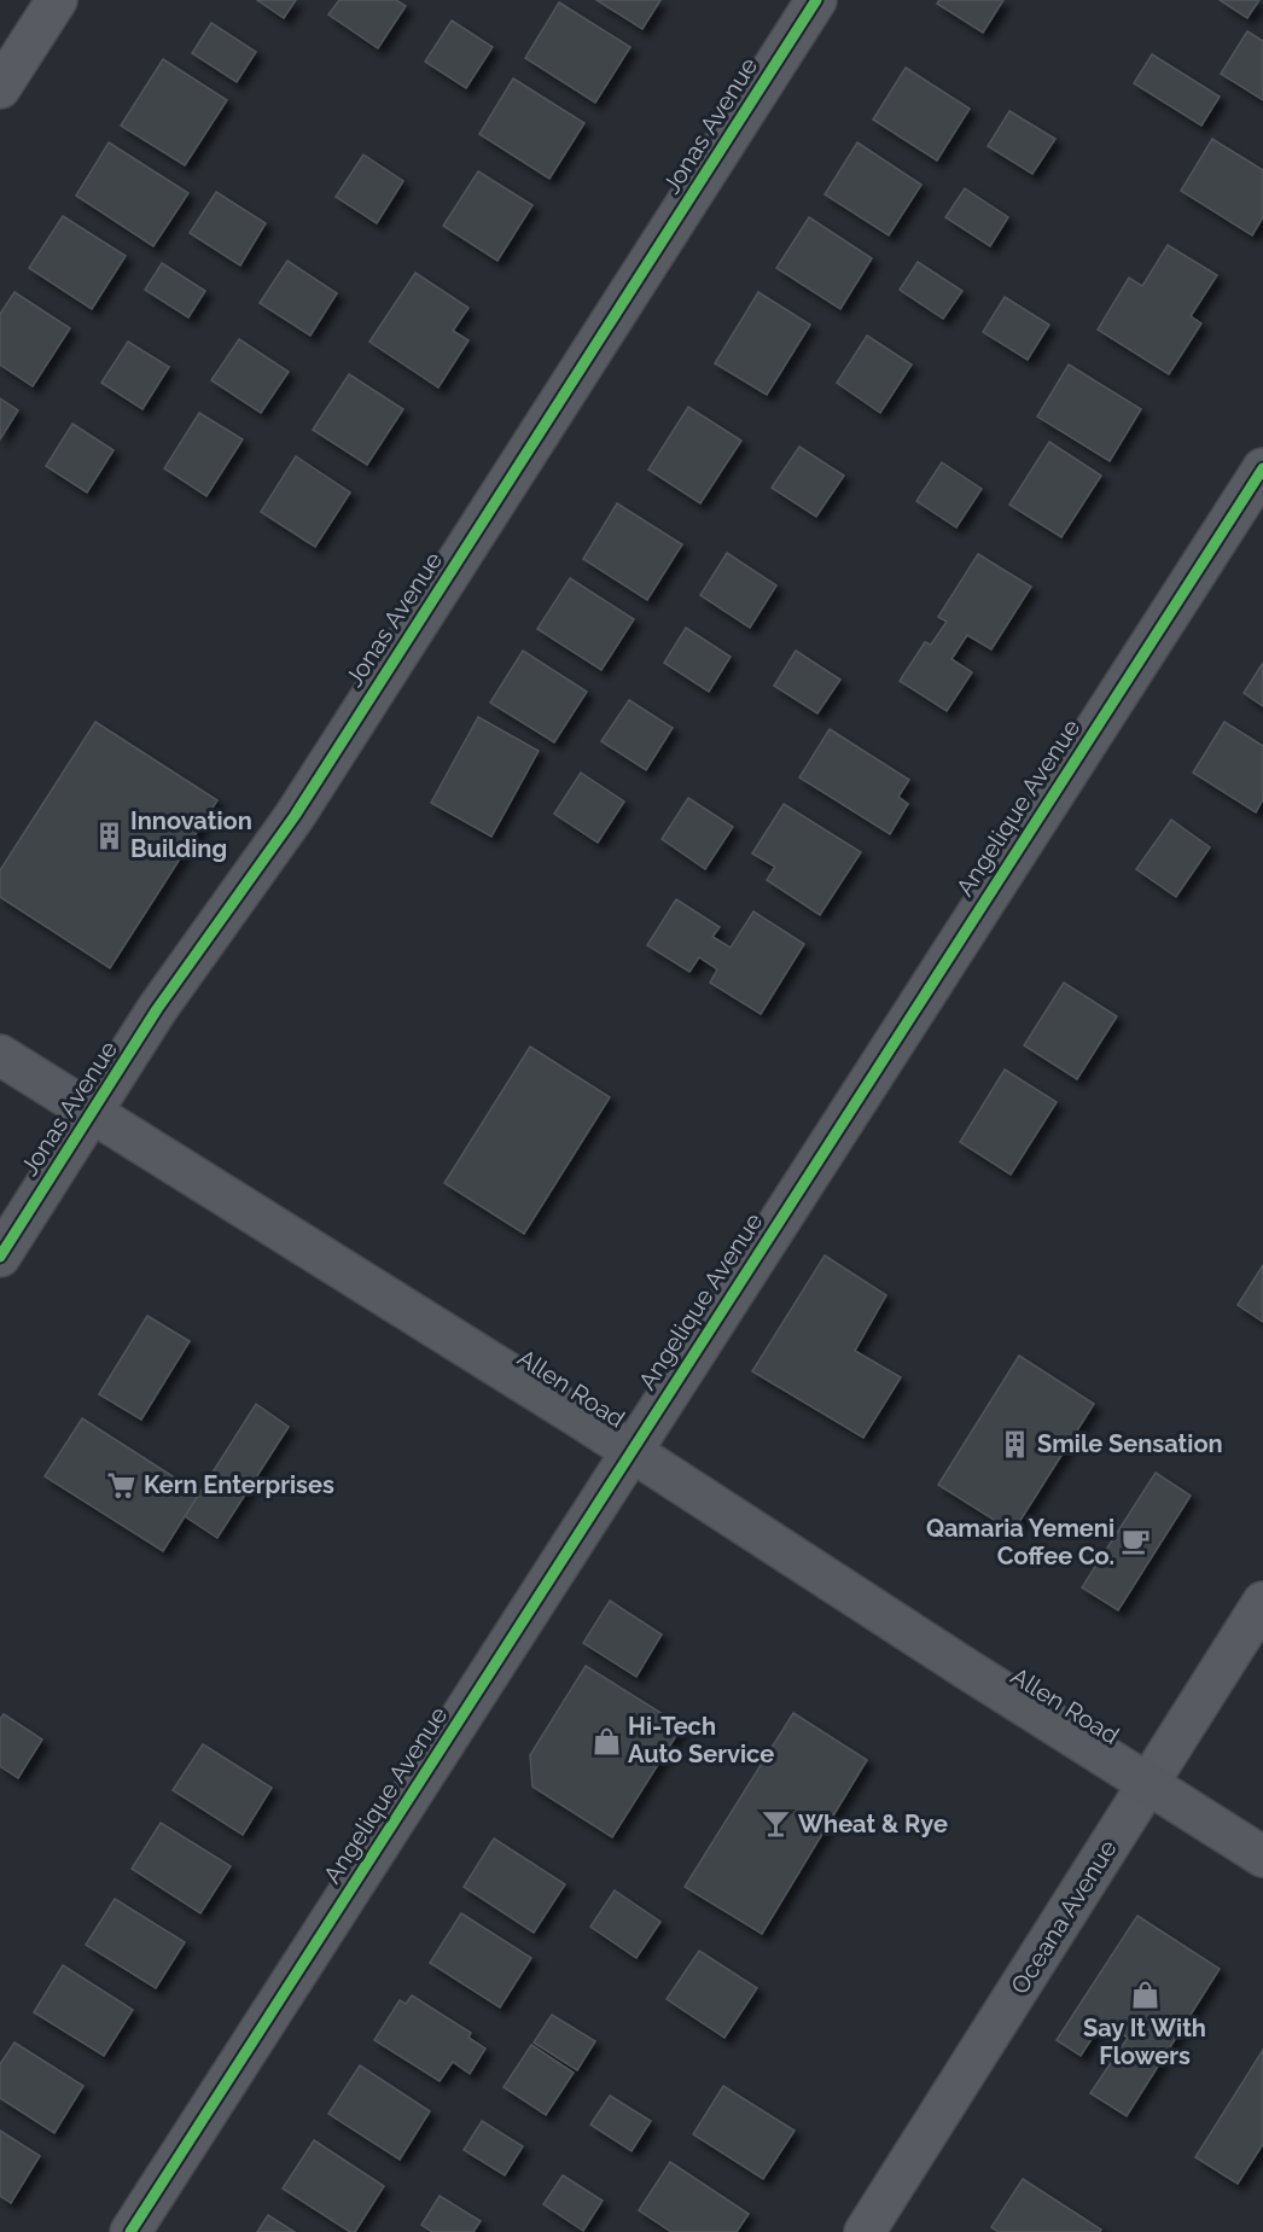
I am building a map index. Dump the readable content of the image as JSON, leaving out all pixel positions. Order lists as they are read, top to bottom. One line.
{"streets":{"main road":["Allen Road"],"street":["Jonas Avenue","Angelique Avenue","Oceana Avenue"]},"crossings":[["Jonas Avenue","Allen Road"],["Angelique Avenue","Allen Road"],["Allen Road","Oceana Avenue"]],"places":{"building":["Innovation Building","Smile Sensation"],"supermarket":["Kern Enterprises"],"cafe":["Qamaria Yemeni Coffee Co."],"shop":["Hi-Tech Auto Service","Say It With Flowers"],"bar":["Wheat & Rye"]}}
